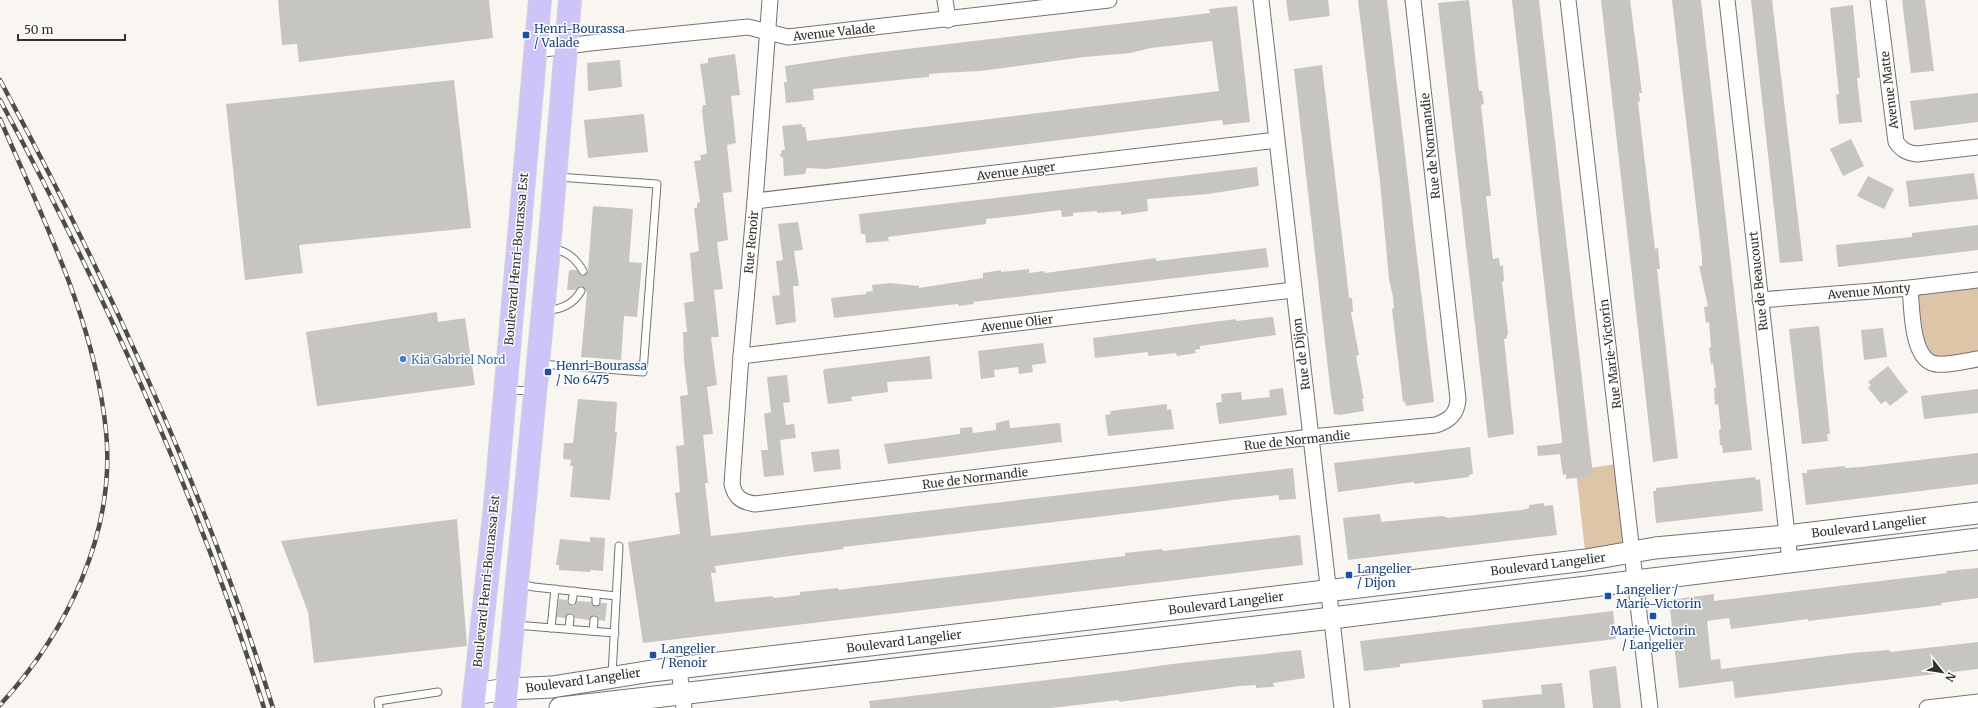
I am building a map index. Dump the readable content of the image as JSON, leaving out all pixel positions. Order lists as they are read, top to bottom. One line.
{"streets":{"main road":["Boulevard Henri-Bourassa Est","Boulevard Langelier"],"street":["Avenue Valade","Avenue Matte","Rue de Normandie","Avenue Auger","Rue Renoir","Rue de Beaucourt","Avenue Monty","Avenue Olier","Rue de Dijon","Rue Marie-Victorin"]},"crossings":[["Avenue Valade","Rue Renoir"],["Avenue Valade","Boulevard Henri-Bourassa Est"],["Rue de Normandie","Rue Renoir"],["Rue de Normandie","Rue de Dijon"],["Avenue Auger","Rue Renoir"],["Avenue Auger","Rue de Dijon"],["Rue Renoir","Avenue Olier"],["Boulevard Henri-Bourassa Est","Boulevard Langelier"],["Rue de Beaucourt","Avenue Monty"],["Rue de Beaucourt","Boulevard Langelier"],["Avenue Olier","Rue de Dijon"],["Rue de Dijon","Boulevard Langelier"],["Rue Marie-Victorin","Boulevard Langelier"]],"places":{"transit":["Henri-Bourassa / Valade","Henri-Bourassa / No 6475","Langelier / Dijon","Langelier / Marie-Victorin","Marie-Victorin / Langelier","Langelier / Renoir"],"other":["Kia Gabriel Nord"]},"scale_bar":"50 m","north":"bottom right"}
